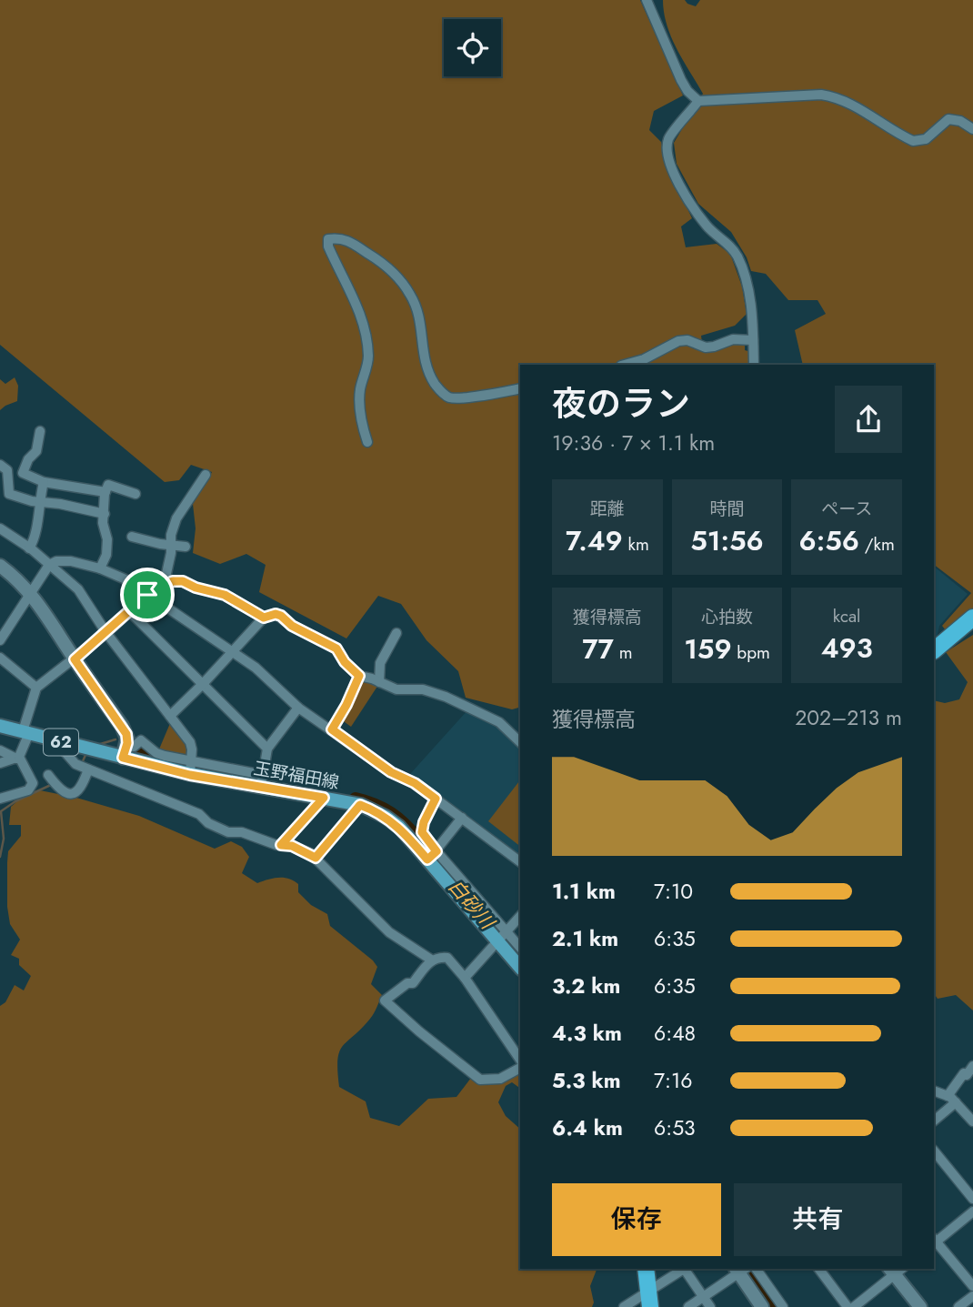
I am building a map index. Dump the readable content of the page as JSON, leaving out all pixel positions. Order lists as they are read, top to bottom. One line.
{"streets":{"main road":["62","玉野福田線"]},"water":["白砂川"],"page":{"heading":["夜のラン","19:36 · 7 × 1.1 km"],"stats":[["距離","7.49 km"],["時間","51:56"],["ペース","6:56 /km"],["獲得標高","77 m"],["心拍数","159 bpm"],["kcal","493"]],"chart":["獲得標高","202–213 m"],"list":[{"name":"1.1 km","note":"7:10"},{"name":"2.1 km","note":"6:35"},{"name":"3.2 km","note":"6:35"},{"name":"4.3 km","note":"6:48"},{"name":"5.3 km","note":"7:16"},{"name":"6.4 km","note":"6:53"}],"buttons":["保存","共有"]}}
